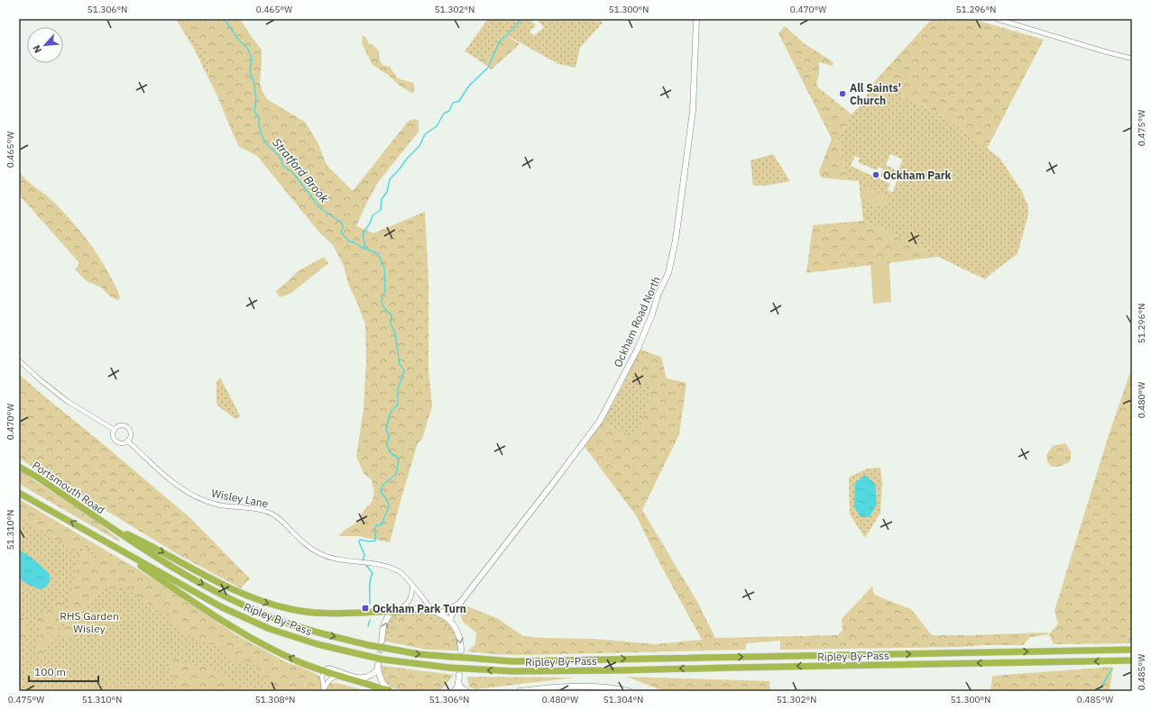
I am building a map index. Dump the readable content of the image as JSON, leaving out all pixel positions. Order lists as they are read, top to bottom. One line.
{"streets":{"highway":["Portsmouth Road","Ripley By-Pass"],"main road":["Ockham Road North"],"street":["Wisley Lane"]},"crossings":[["Portsmouth Road","Ripley By-Pass"]],"water":["Stratford Brook"],"parks":["RHS Garden Wisley"],"places":{"other":["All Saints' Church","Ockham Park"],"transit":["Ockham Park Turn"]},"scale_bar":"100 m","north":"bottom left","coordinates":["51.306°N","0.465°W","51.302°N","51.300°N","0.470°W","51.296°N","0.475°W","0.480°W","51.310°N","0.485°W","51.308°N","51.304°N"]}
